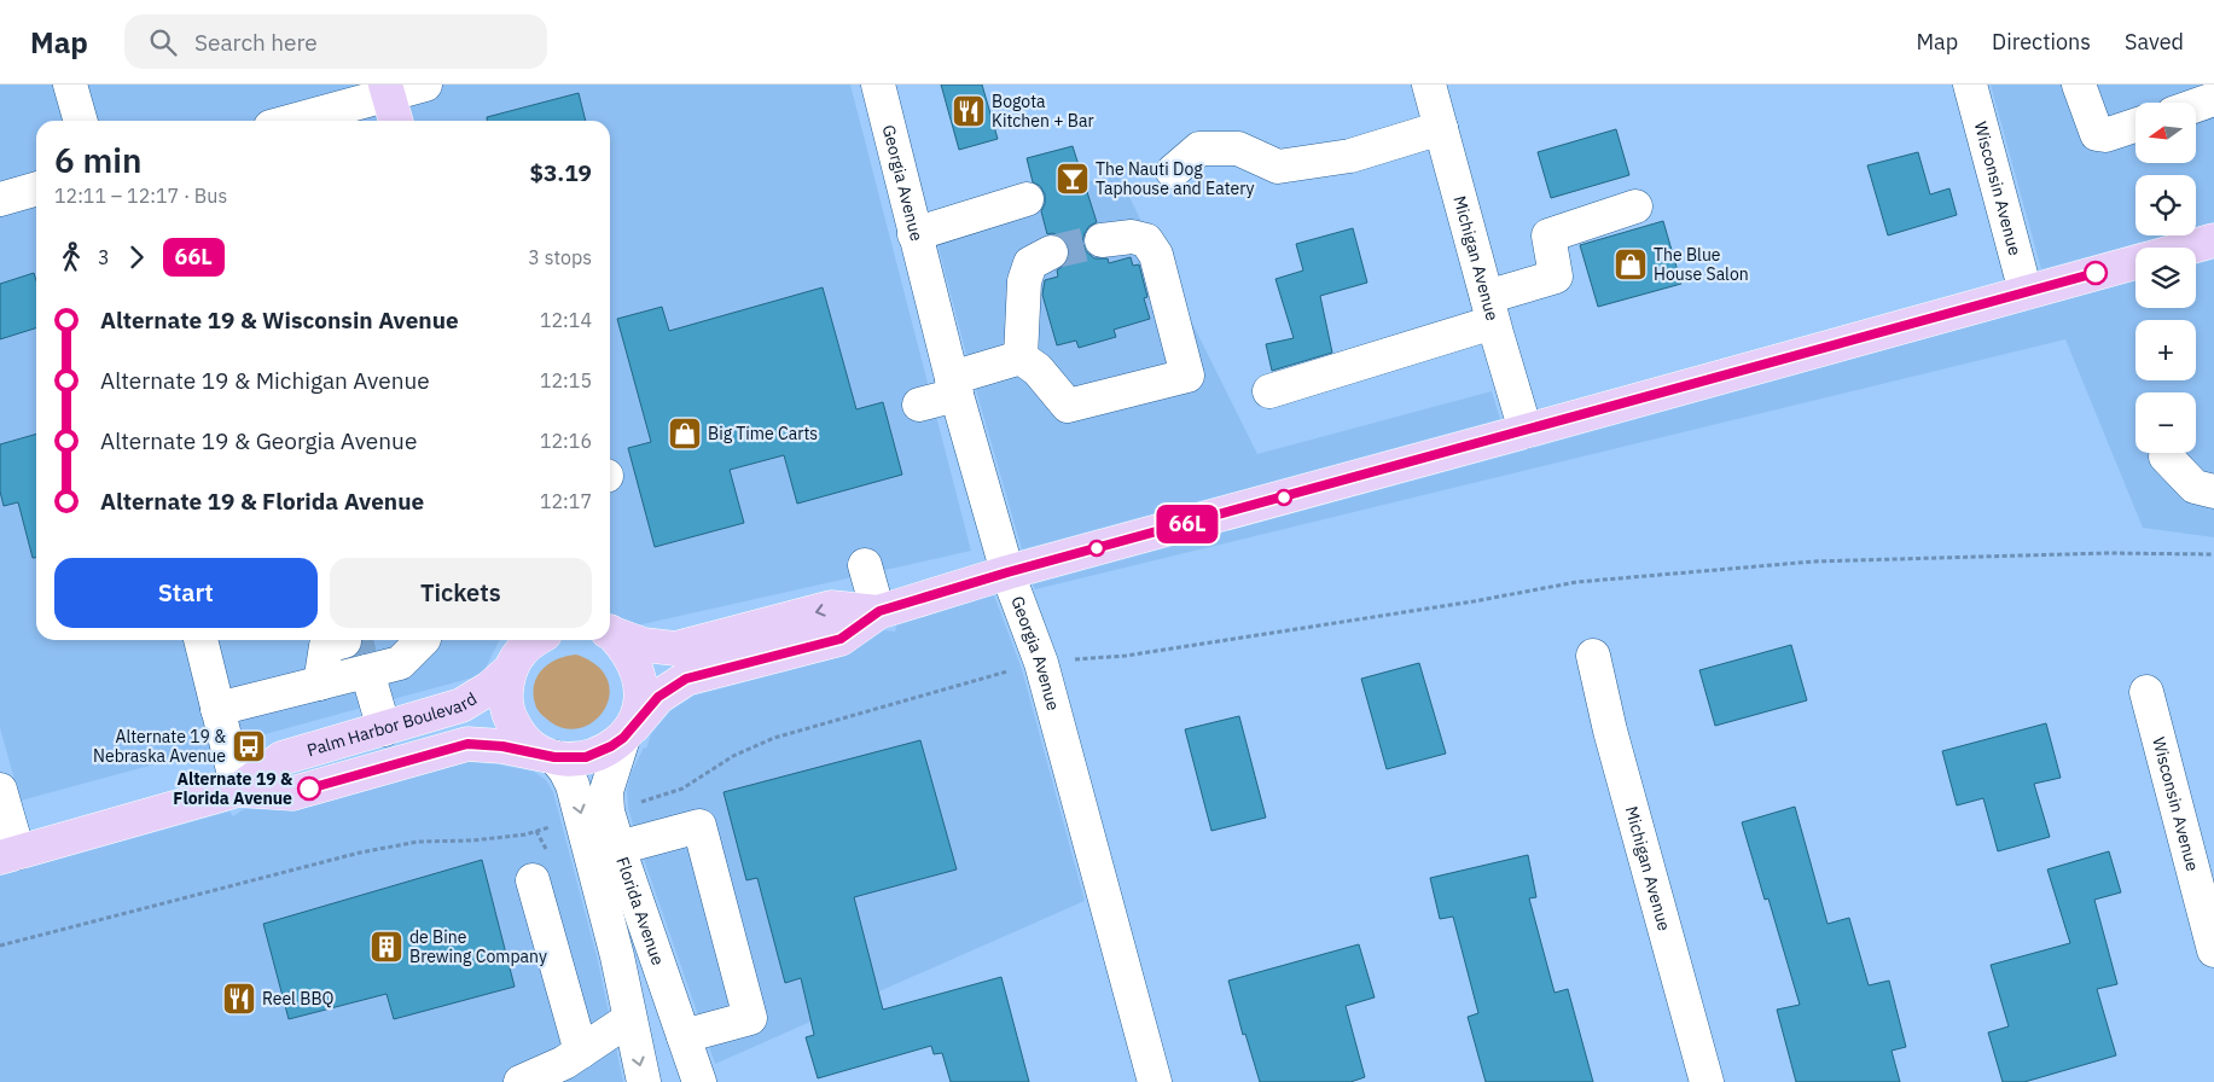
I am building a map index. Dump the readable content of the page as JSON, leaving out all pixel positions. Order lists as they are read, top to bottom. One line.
{"streets":{"main road":["Palm Harbor Boulevard"],"street":["Georgia Avenue","Wisconsin Avenue","Michigan Avenue","Florida Avenue"]},"crossings":[["Palm Harbor Boulevard","Florida Avenue"]],"places":{"restaurant":["Bogota Kitchen + Bar","Reel BBQ"],"bar":["The Nauti Dog Taphouse and Eatery"],"shop":["The Blue House Salon","Big Time Carts"],"bus stop":["Alternate 19 & Nebraska Avenue"],"other":["Alternate 19 & Florida Avenue"],"building":["de Bine Brewing Company"]},"lines":["bus line 66L"],"north":"left","page":{"header":"Map","search":"Search here","nav":["Map","Directions","Saved"],"on_map":"66L","map_buttons":["+","−"],"heading":["6 min","12:11 – 12:17 · Bus","$3.19"],"legs":["3","66L","3 stops"],"list":[{"name":"Alternate 19 & Wisconsin Avenue","value":"12:14"},{"name":"Alternate 19 & Michigan Avenue","value":"12:15"},{"name":"Alternate 19 & Georgia Avenue","value":"12:16"},{"name":"Alternate 19 & Florida Avenue","value":"12:17"}],"buttons":["Start","Tickets"]}}
